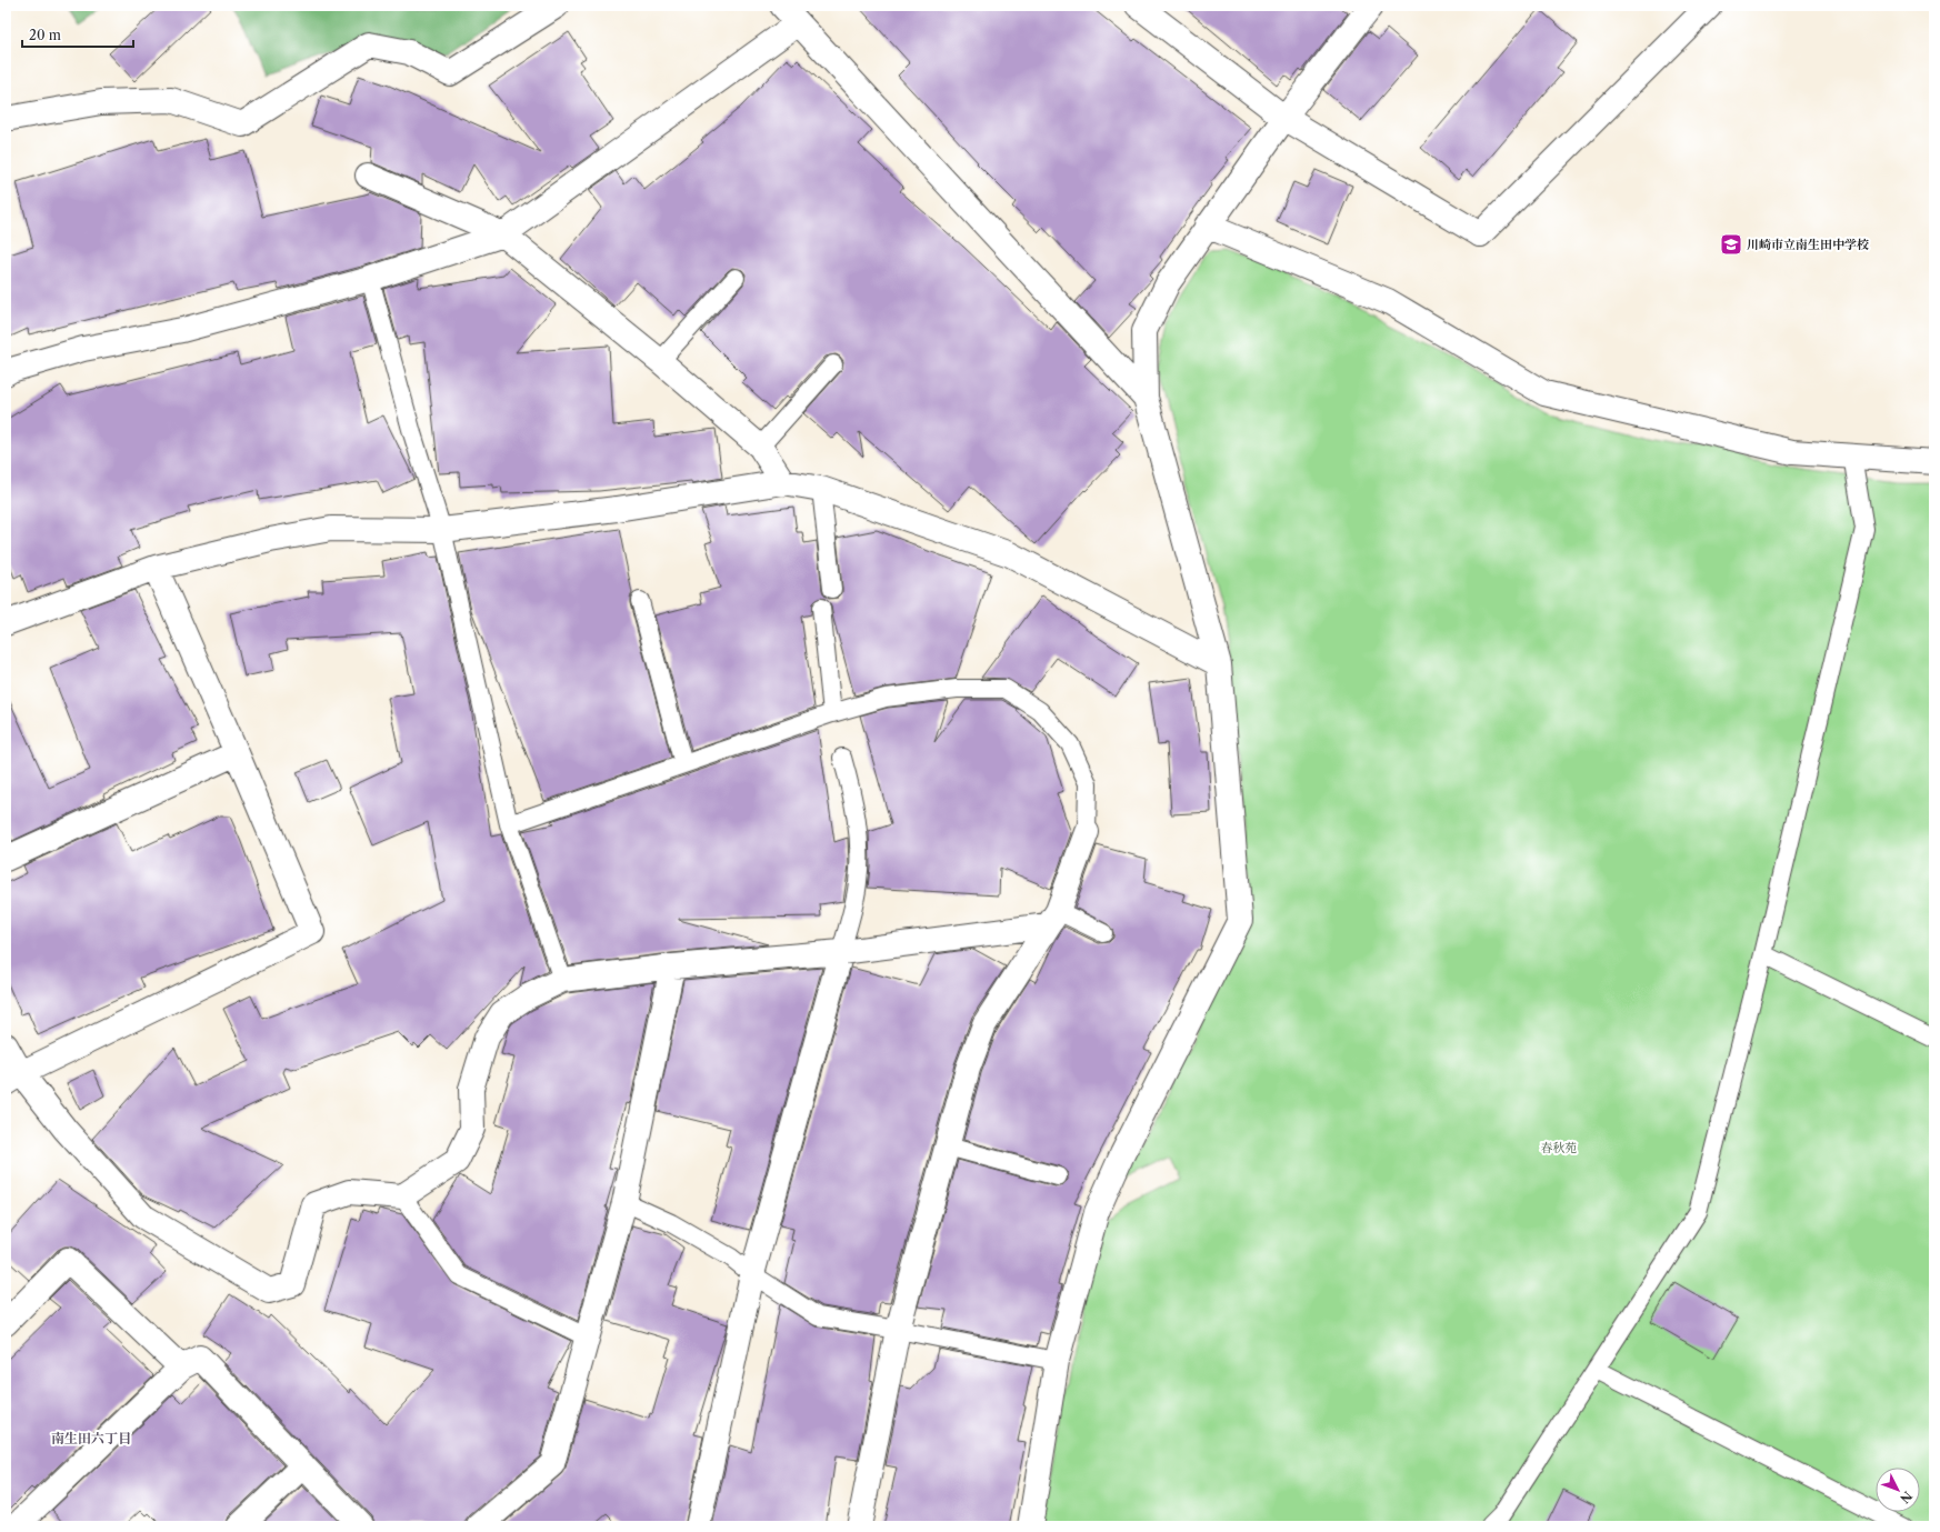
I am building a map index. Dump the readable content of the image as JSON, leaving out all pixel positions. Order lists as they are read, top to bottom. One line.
{"districts":["南生田六丁目"],"parks":["春秋苑"],"places":{"school or university":["川崎市立南生田中学校"]},"scale_bar":"20 m","north":"bottom right"}
